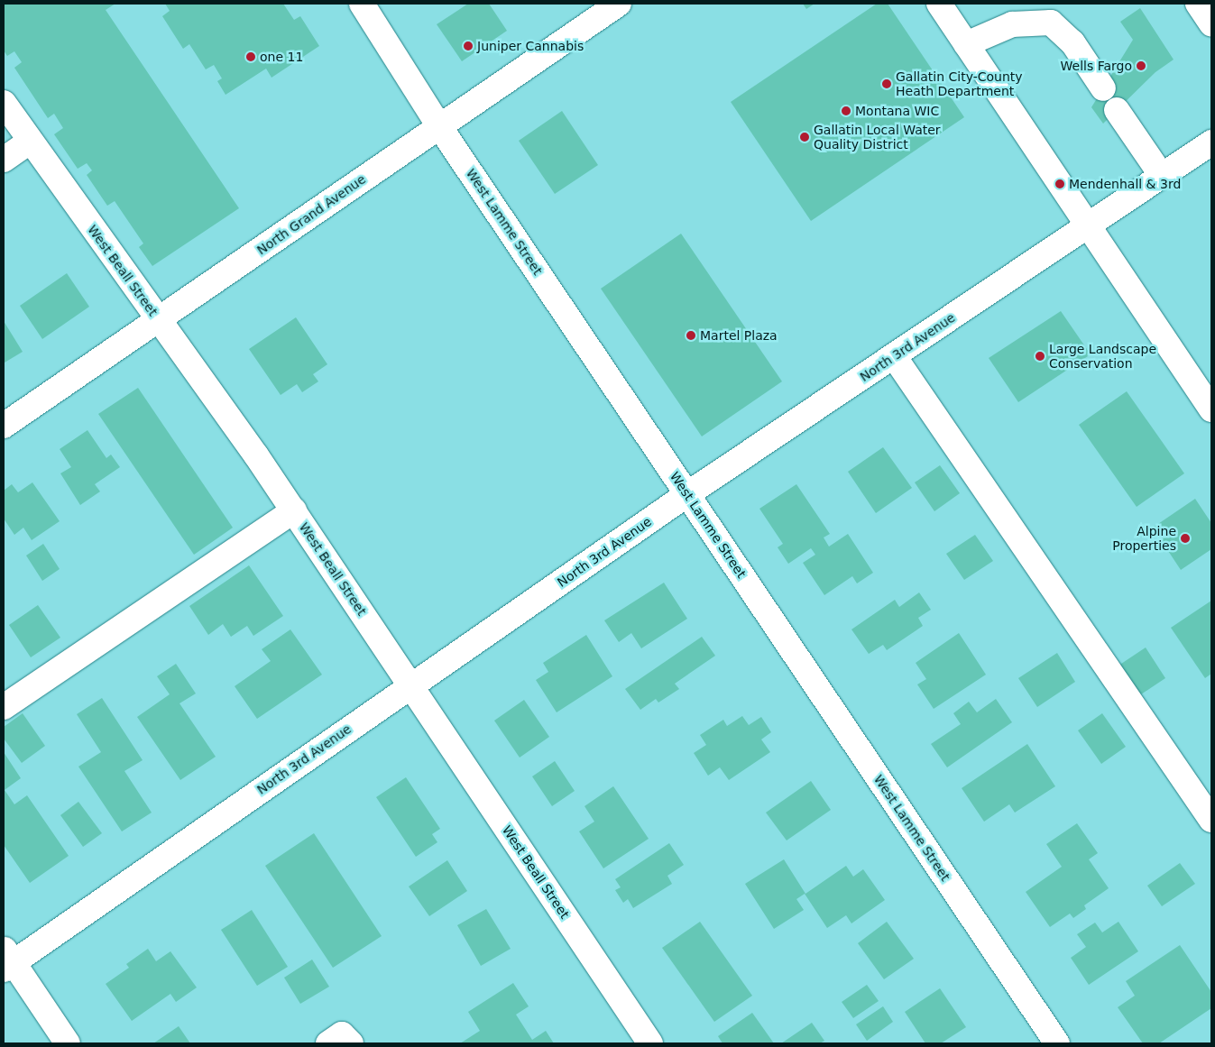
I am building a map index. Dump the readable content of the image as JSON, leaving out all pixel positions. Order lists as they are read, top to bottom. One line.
{"streets":{"street":["North Grand Avenue","West Lamme Street","West Beall Street","North 3rd Avenue"]},"crossings":[["North Grand Avenue","West Lamme Street"],["North Grand Avenue","West Beall Street"],["West Lamme Street","North 3rd Avenue"],["West Beall Street","North 3rd Avenue"]],"places":["Juniper Cannabis","one 11","Wells Fargo","Gallatin City-County Heath Department","Montana WIC","Gallatin Local Water Quality District","Mendenhall & 3rd","Martel Plaza","Large Landscape Conservation","Alpine Properties"]}
